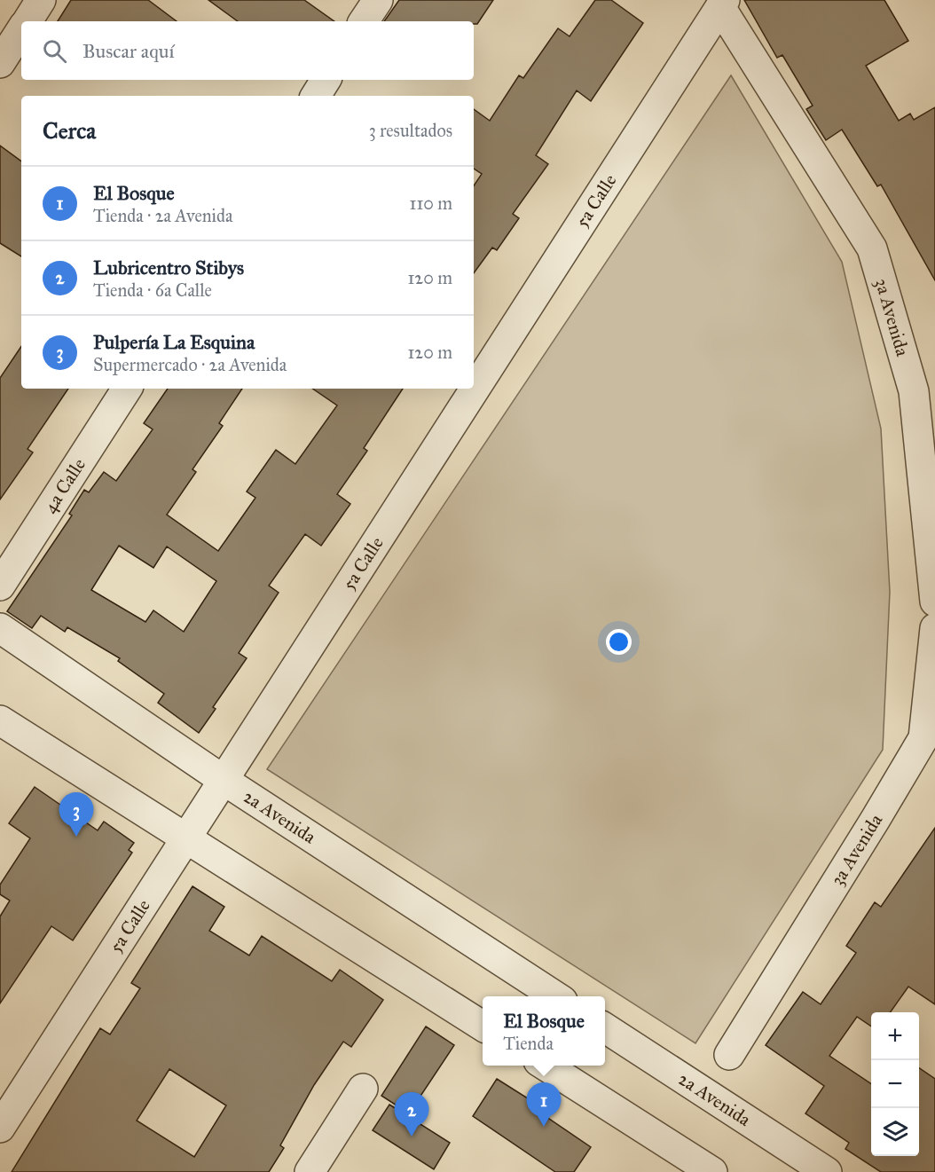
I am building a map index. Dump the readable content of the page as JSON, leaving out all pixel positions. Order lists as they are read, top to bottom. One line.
{"streets":{"street":["5a Calle","3a Avenida","4a Calle","2a Avenida"]},"crossings":[["5a Calle","3a Avenida"],["5a Calle","2a Avenida"]],"page":{"search":"Buscar aquí","heading":["Cerca","3 resultados"],"list":[{"mark":"1","name":"El Bosque","note":"Tienda · 2a Avenida","value":"110 m"},{"mark":"2","name":"Lubricentro Stibys","note":"Tienda · 6a Calle","value":"120 m"},{"mark":"3","name":"Pulpería La Esquina","note":"Supermercado · 2a Avenida","value":"120 m"}],"pins":["3","1","2"],"popup":["El Bosque","Tienda"],"map_buttons":["+","−"]}}
